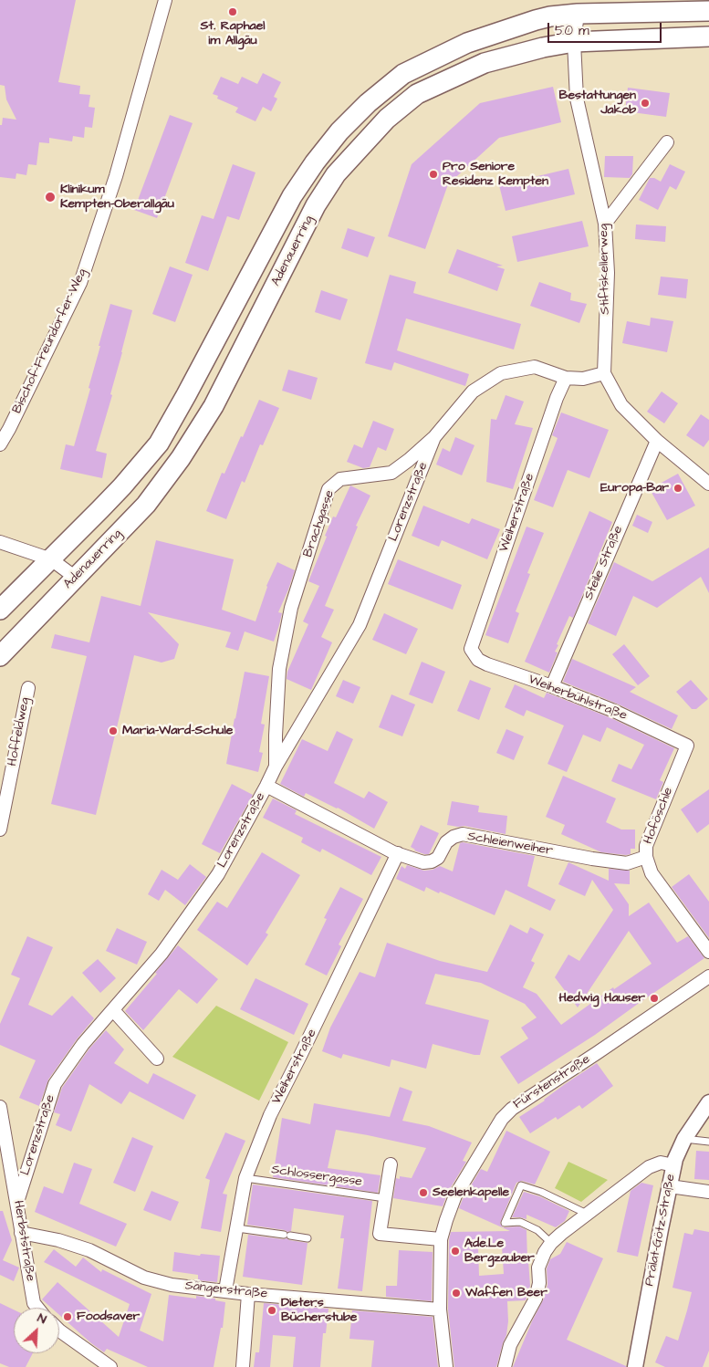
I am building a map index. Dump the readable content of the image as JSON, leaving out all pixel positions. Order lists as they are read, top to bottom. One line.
{"streets":{"main road":["Adenauerring"],"street":["Stiftskellerweg","Bischof-Freundorfer-Weg","Lorenzstraße","Weiherstraße","Brachgasse","Steile Straße","Weiherbühlstraße","Hoffeldweg","Hoföschle","Schleienweiher","Fürstenstraße","Prälat-Götz-Straße","Herbststraße","Sängerstraße"],"lane":["Schlossergasse"]},"crossings":[["Adenauerring","Stiftskellerweg"],["Stiftskellerweg","Brachgasse"],["Lorenzstraße","Brachgasse"],["Lorenzstraße","Schleienweiher"],["Lorenzstraße","Herbststraße"],["Weiherstraße","Brachgasse"],["Weiherstraße","Weiherbühlstraße"],["Weiherstraße","Schleienweiher"],["Weiherstraße","Schlossergasse"],["Weiherstraße","Sängerstraße"],["Steile Straße","Weiherbühlstraße"],["Weiherbühlstraße","Hoföschle"],["Hoföschle","Schleienweiher"],["Fürstenstraße","Sängerstraße"],["Herbststraße","Sängerstraße"]],"places":["St. Raphael im Allgäu","Bestattungen Jakob","Pro Seniore Residenz Kempten","Klinikum Kempten-Oberallgäu","Europa-Bar","Maria-Ward-Schule","Hedwig Hauser","Seelenkapelle","Ade.Le Bergzauber","Waffen Beer","Dieters Bücherstube","Foodsaver"],"scale_bar":"50 m","north":"top right"}
